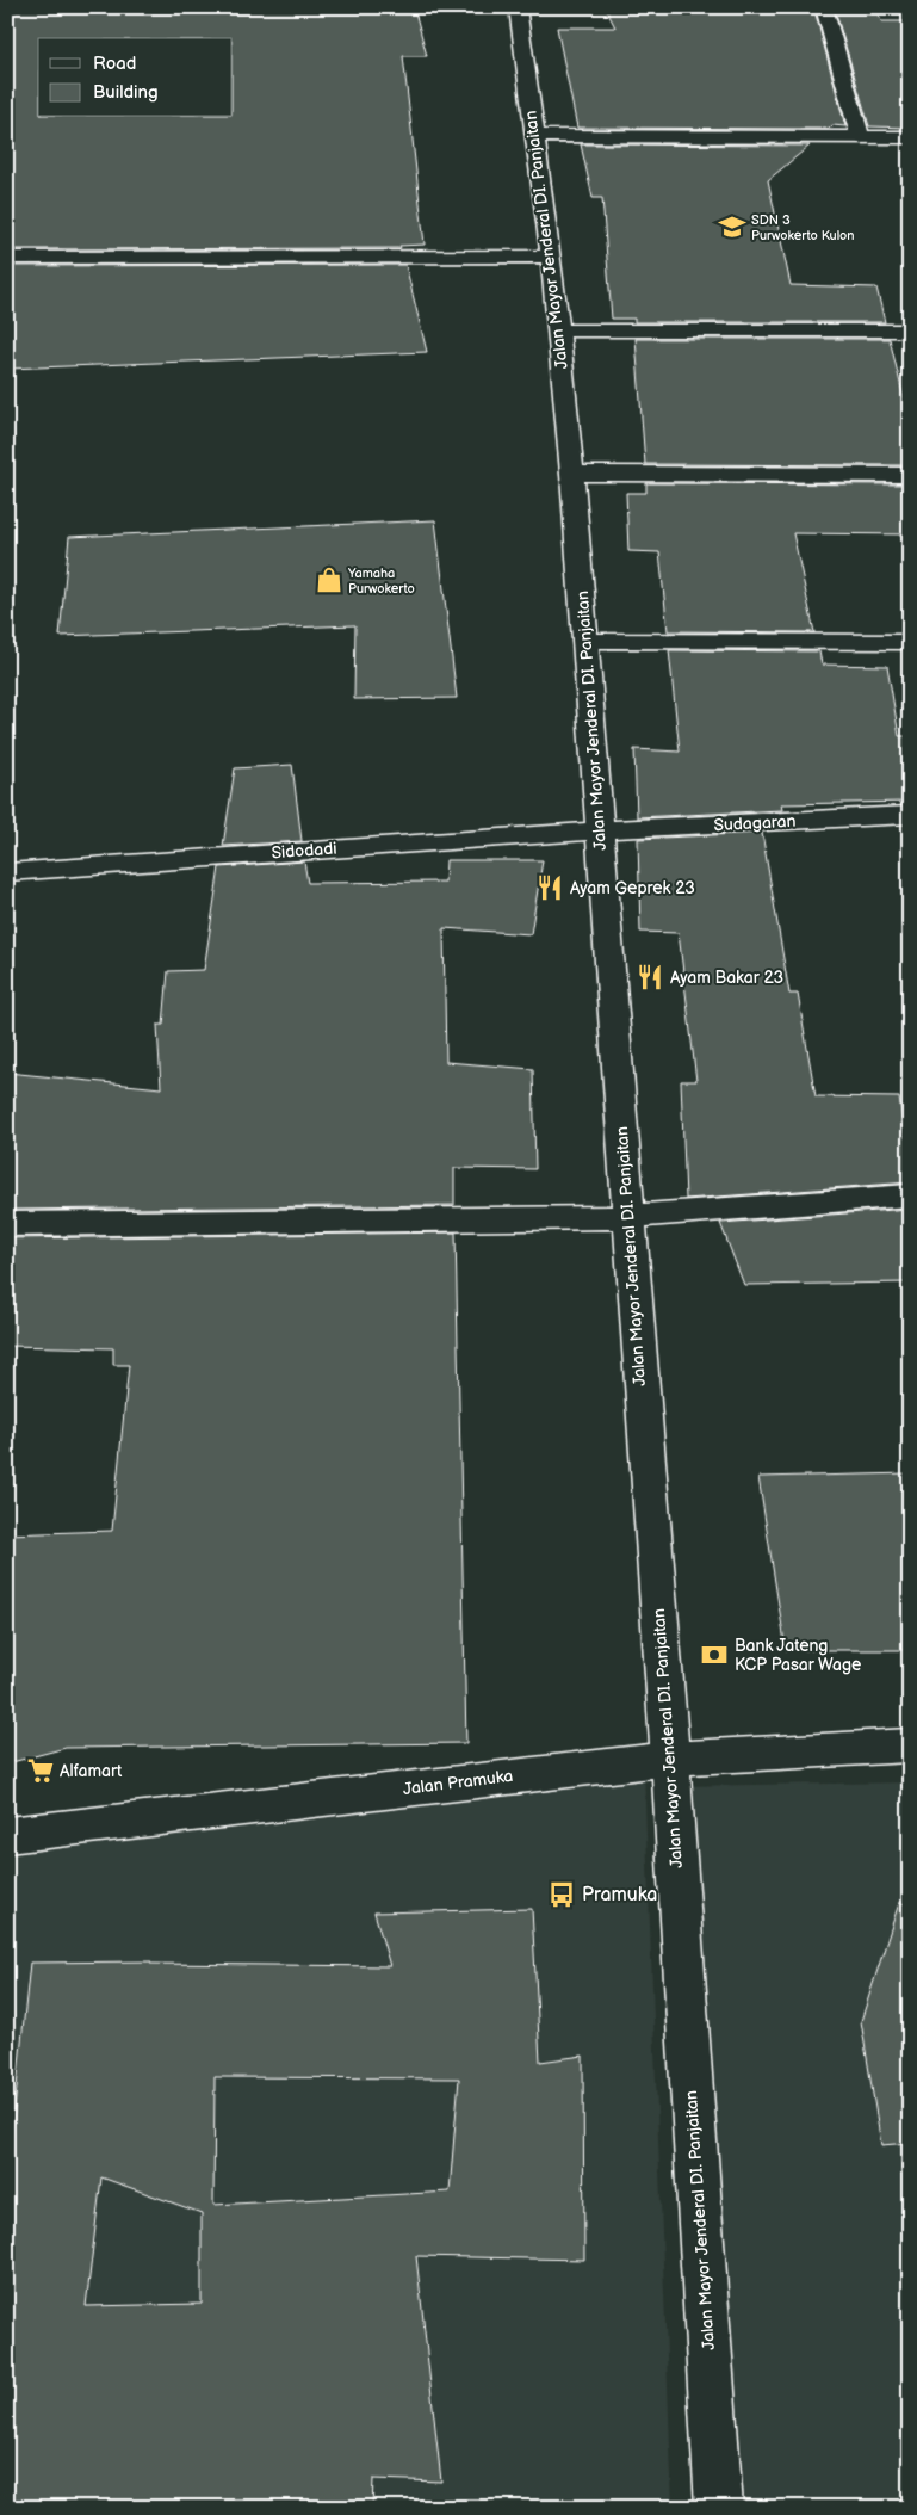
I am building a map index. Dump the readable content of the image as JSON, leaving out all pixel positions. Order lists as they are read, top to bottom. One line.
{"streets":{"street":["Jalan Mayor Jenderal DI. Panjaitan","Sudagaran","Sidodadi","Jalan Pramuka"]},"crossings":[["Jalan Mayor Jenderal DI. Panjaitan","Sudagaran"],["Jalan Mayor Jenderal DI. Panjaitan","Sidodadi"],["Jalan Mayor Jenderal DI. Panjaitan","Jalan Pramuka"],["Sudagaran","Sidodadi"]],"places":{"school or university":["SDN 3 Purwokerto Kulon"],"shop":["Yamaha Purwokerto"],"restaurant":["Ayam Geprek 23","Ayam Bakar 23"],"bank":["Bank Jateng KCP Pasar Wage"],"supermarket":["Alfamart"],"bus stop":["Pramuka"]},"legend":["Road","Building"]}
